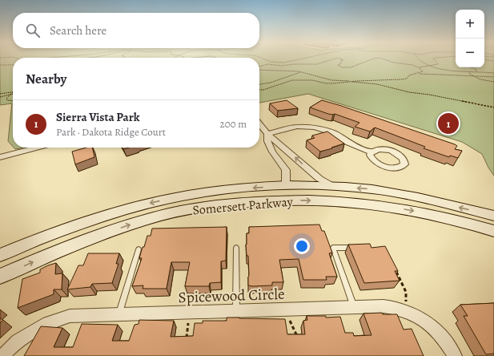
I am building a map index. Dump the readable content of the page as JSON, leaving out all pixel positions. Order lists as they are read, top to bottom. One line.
{"streets":{"main road":["Somersett Parkway"],"street":["Spicewood Circle"]},"page":{"map_buttons":["+","−"],"search":"Search here","heading":"Nearby","list":[{"mark":"1","name":"Sierra Vista Park","note":"Park · Dakota Ridge Court","value":"200 m"}],"pins":"1"}}
